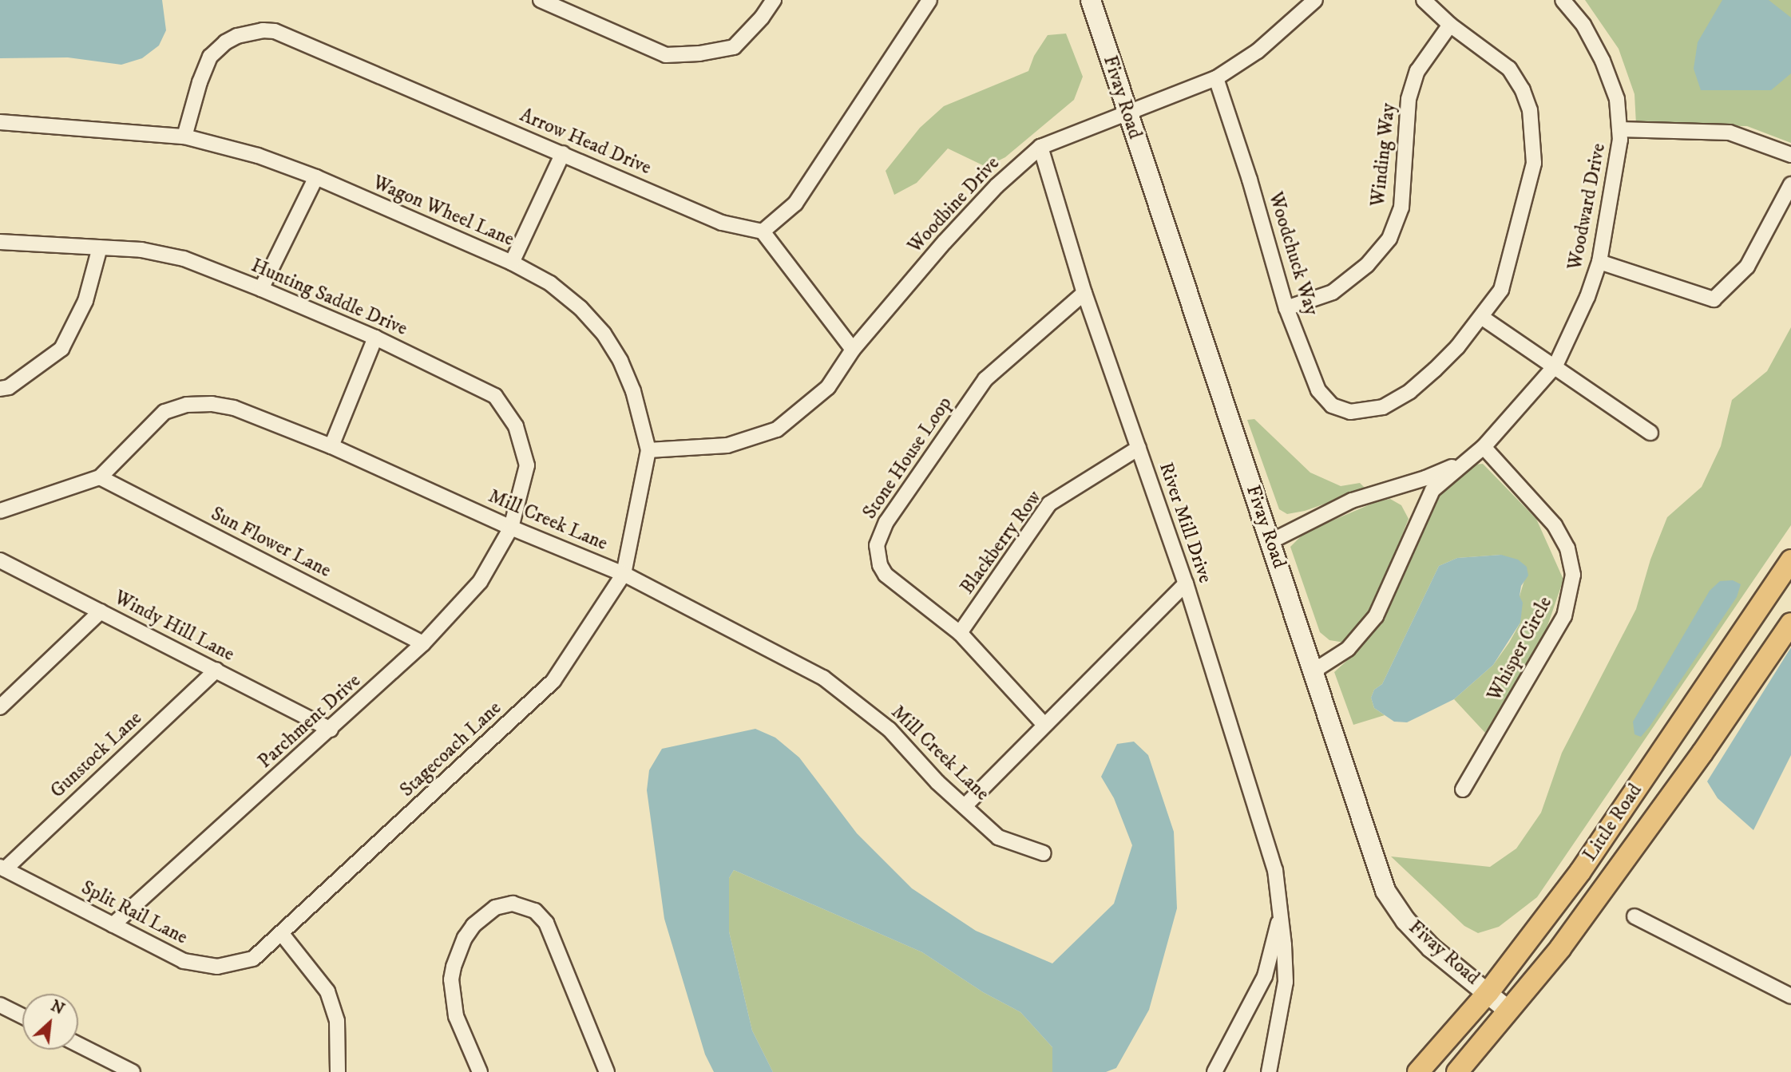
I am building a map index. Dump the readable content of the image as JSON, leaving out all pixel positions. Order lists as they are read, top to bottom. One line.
{"streets":{"main road":["Little Road"],"street":["Fivay Road","Arrow Head Drive","Winding Way","Woodbine Drive","Woodward Drive","Wagon Wheel Lane","Woodchuck Way","Hunting Saddle Drive","Stone House Loop","Mill Creek Lane","River Mill Drive","Sun Flower Lane","Blackberry Row","Windy Hill Lane","Whisper Circle","Parchment Drive","Stagecoach Lane","Gunstock Lane","Split Rail Lane"]},"crossings":[["Fivay Road","Woodbine Drive"],["Fivay Road","Woodward Drive"],["Fivay Road","Little Road"],["Arrow Head Drive","Wagon Wheel Lane"],["Winding Way","Woodchuck Way"],["Woodbine Drive","Wagon Wheel Lane"],["Woodbine Drive","Woodchuck Way"],["Woodbine Drive","River Mill Drive"],["Woodward Drive","Whisper Circle"],["Wagon Wheel Lane","Mill Creek Lane"],["Wagon Wheel Lane","Stagecoach Lane"],["Hunting Saddle Drive","Mill Creek Lane"],["Hunting Saddle Drive","Parchment Drive"],["Stone House Loop","River Mill Drive"],["Stone House Loop","Blackberry Row"],["Mill Creek Lane","Sun Flower Lane"],["Mill Creek Lane","Parchment Drive"],["Mill Creek Lane","Stagecoach Lane"],["River Mill Drive","Blackberry Row"],["Sun Flower Lane","Parchment Drive"],["Windy Hill Lane","Parchment Drive"],["Windy Hill Lane","Gunstock Lane"],["Parchment Drive","Split Rail Lane"],["Stagecoach Lane","Split Rail Lane"],["Gunstock Lane","Split Rail Lane"]],"north":"top right"}
